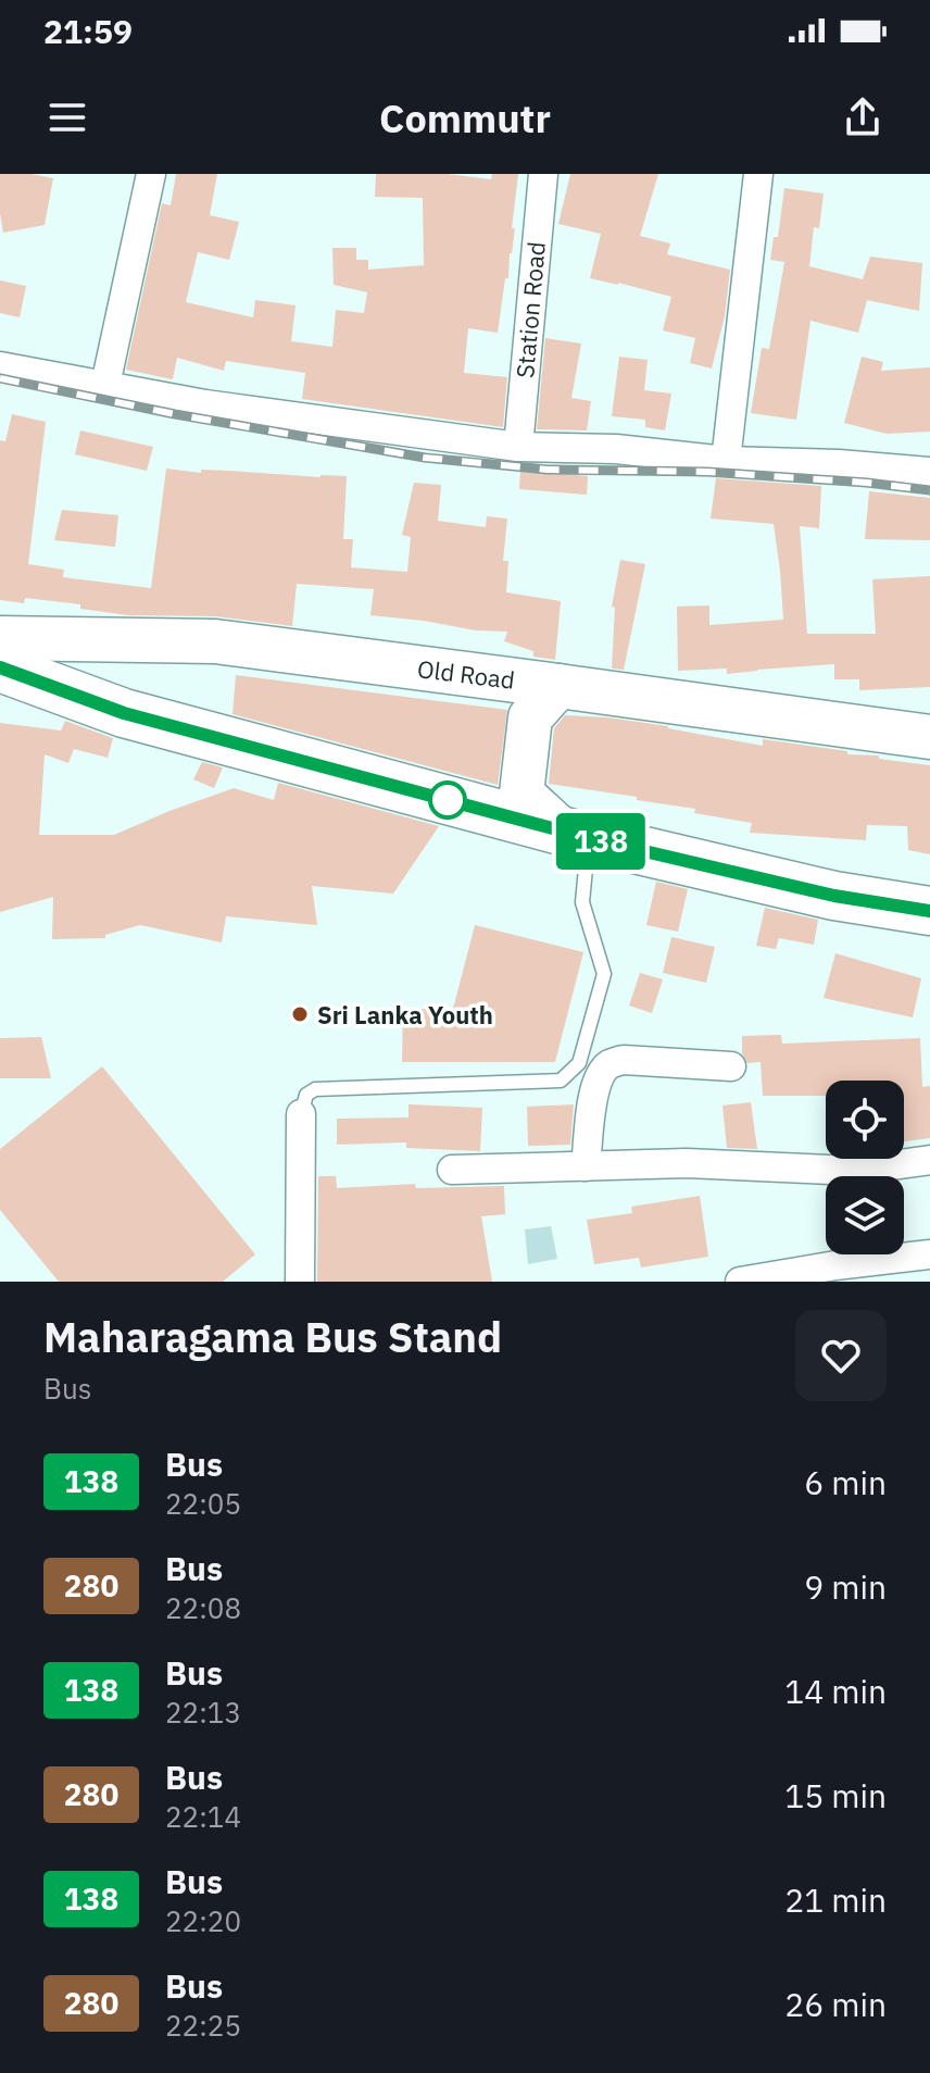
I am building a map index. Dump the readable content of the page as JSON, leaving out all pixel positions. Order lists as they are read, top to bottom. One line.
{"streets":{"main road":["Old Road"],"street":["Station Road"]},"places":["Sri Lanka Youth"],"lines":["bus line 138"],"page":{"status":"21:59","header":"Commutr","on_map":"138","heading":["Maharagama Bus Stand","Bus"],"list":[{"mark":"138","name":"Bus","note":"22:05","value":"6 min"},{"mark":"280","name":"Bus","note":"22:08","value":"9 min"},{"mark":"138","name":"Bus","note":"22:13","value":"14 min"},{"mark":"280","name":"Bus","note":"22:14","value":"15 min"},{"mark":"138","name":"Bus","note":"22:20","value":"21 min"},{"mark":"280","name":"Bus","note":"22:25","value":"26 min"}]}}
